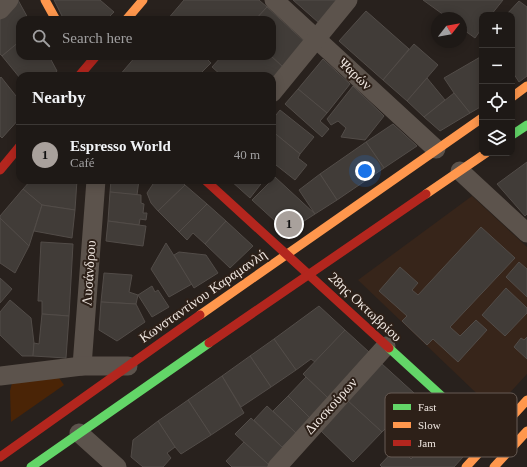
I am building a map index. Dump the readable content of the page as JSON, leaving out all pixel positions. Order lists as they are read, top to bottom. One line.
{"streets":{"main road":["Κωνσταντίνου Καραμανλή","28ης Οκτωβρίου"],"street":["Ψαρών","Λυσάνδρου","Διοσκούρων"]},"crossings":[["Ψαρών","Κωνσταντίνου Καραμανλή"],["Κωνσταντίνου Καραμανλή","28ης Οκτωβρίου"],["28ης Οκτωβρίου","Διοσκούρων"]],"legend":["Fast","Slow","Jam"],"north":"top right","page":{"map_buttons":["+","−"],"search":"Search here","heading":"Nearby","list":[{"mark":"1","name":"Espresso World","note":"Café","value":"40 m"}],"pins":"1"}}
